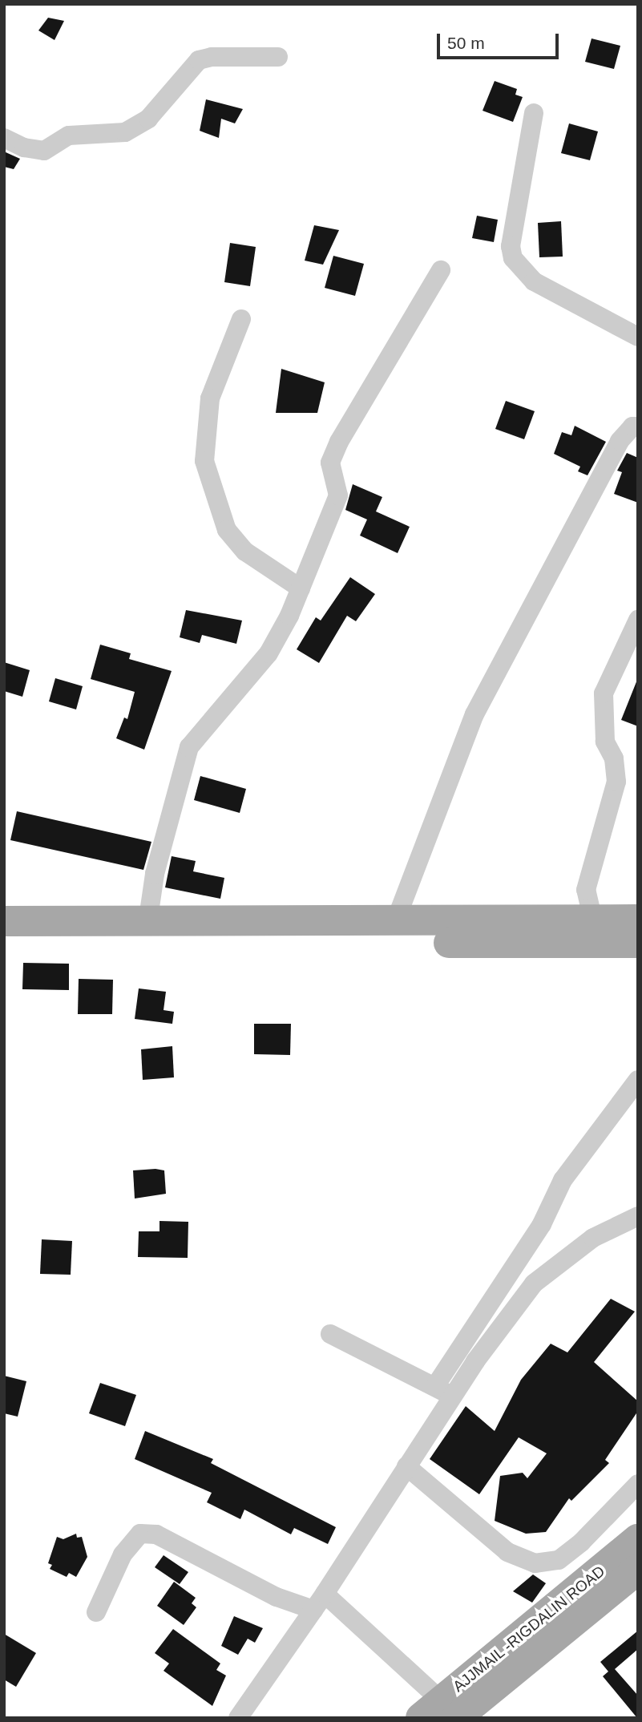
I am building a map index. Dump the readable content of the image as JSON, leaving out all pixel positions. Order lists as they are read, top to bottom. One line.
{"streets":{"main road":["AJJMAIL -RIGDALIN ROAD"]},"scale_bar":"50 m"}
